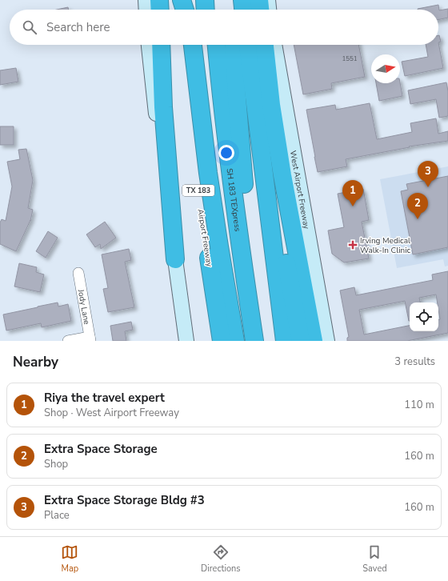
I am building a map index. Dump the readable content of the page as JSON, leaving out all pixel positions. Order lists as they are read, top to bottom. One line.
{"streets":{"highway":["TX 183","SH 183 TEXpress","Airport Freeway"],"main road":["West Airport Freeway"],"street":["Jody Lane"]},"places":{"health":["Irving Medical Walk-In Clinic"]},"house_numbers":["1551"],"north":"right","page":{"search":"Search here","pins":["3","1","2"],"heading":["Nearby","3 results"],"list":[{"mark":"1","name":"Riya the travel expert","note":"Shop · West Airport Freeway","value":"110 m"},{"mark":"2","name":"Extra Space Storage","note":"Shop","value":"160 m"},{"mark":"3","name":"Extra Space Storage Bldg #3","note":"Place","value":"160 m"}],"nav":["Map","Directions","Saved"]}}
